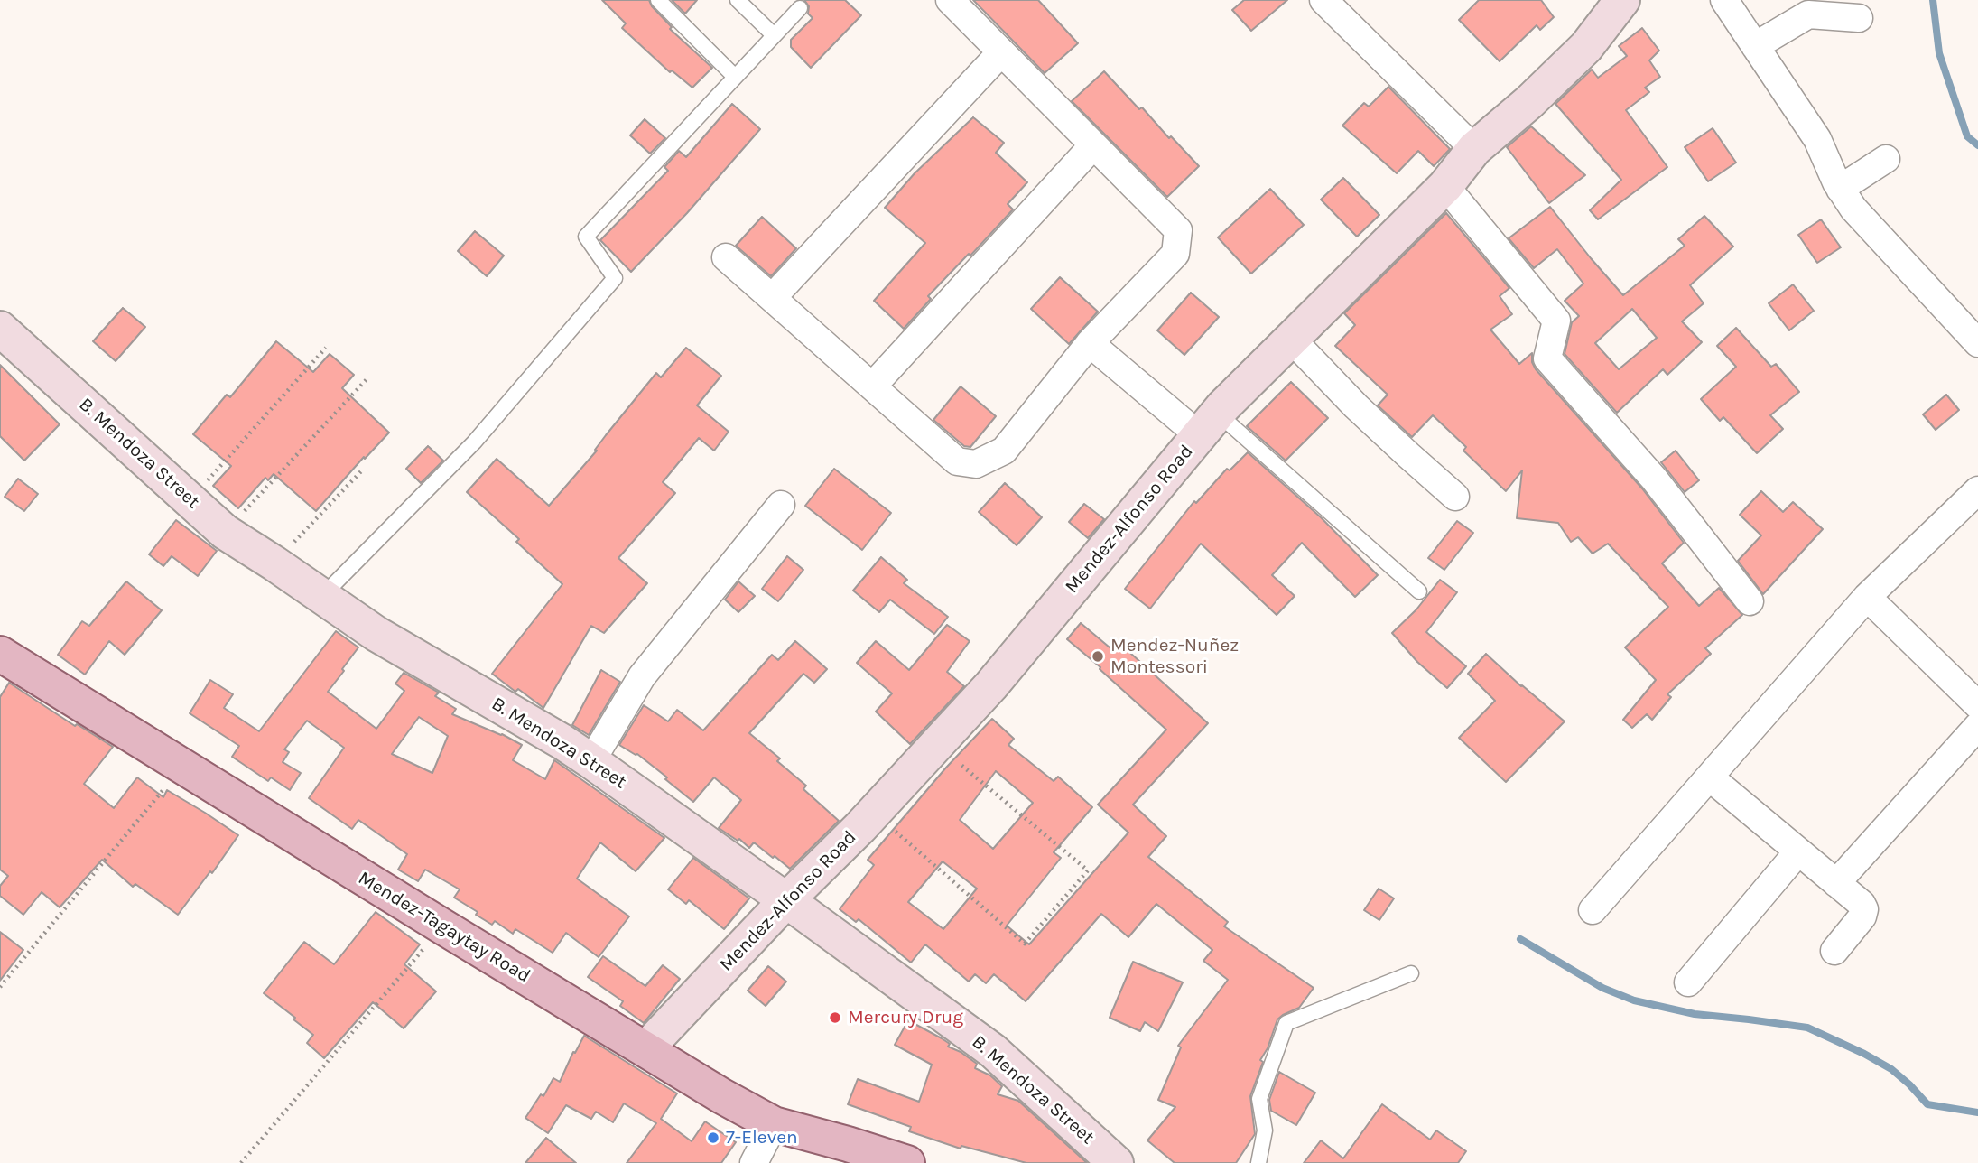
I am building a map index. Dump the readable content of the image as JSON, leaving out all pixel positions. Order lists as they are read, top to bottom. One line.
{"streets":{"main road":["B. Mendoza Street","Mendez-Alfonso Road","Mendez-Tagaytay Road"]},"crossings":[["B. Mendoza Street","Mendez-Alfonso Road"],["Mendez-Alfonso Road","Mendez-Tagaytay Road"]],"places":["Mendez-Nuñez Montessori","Mercury Drug","7-Eleven"]}
